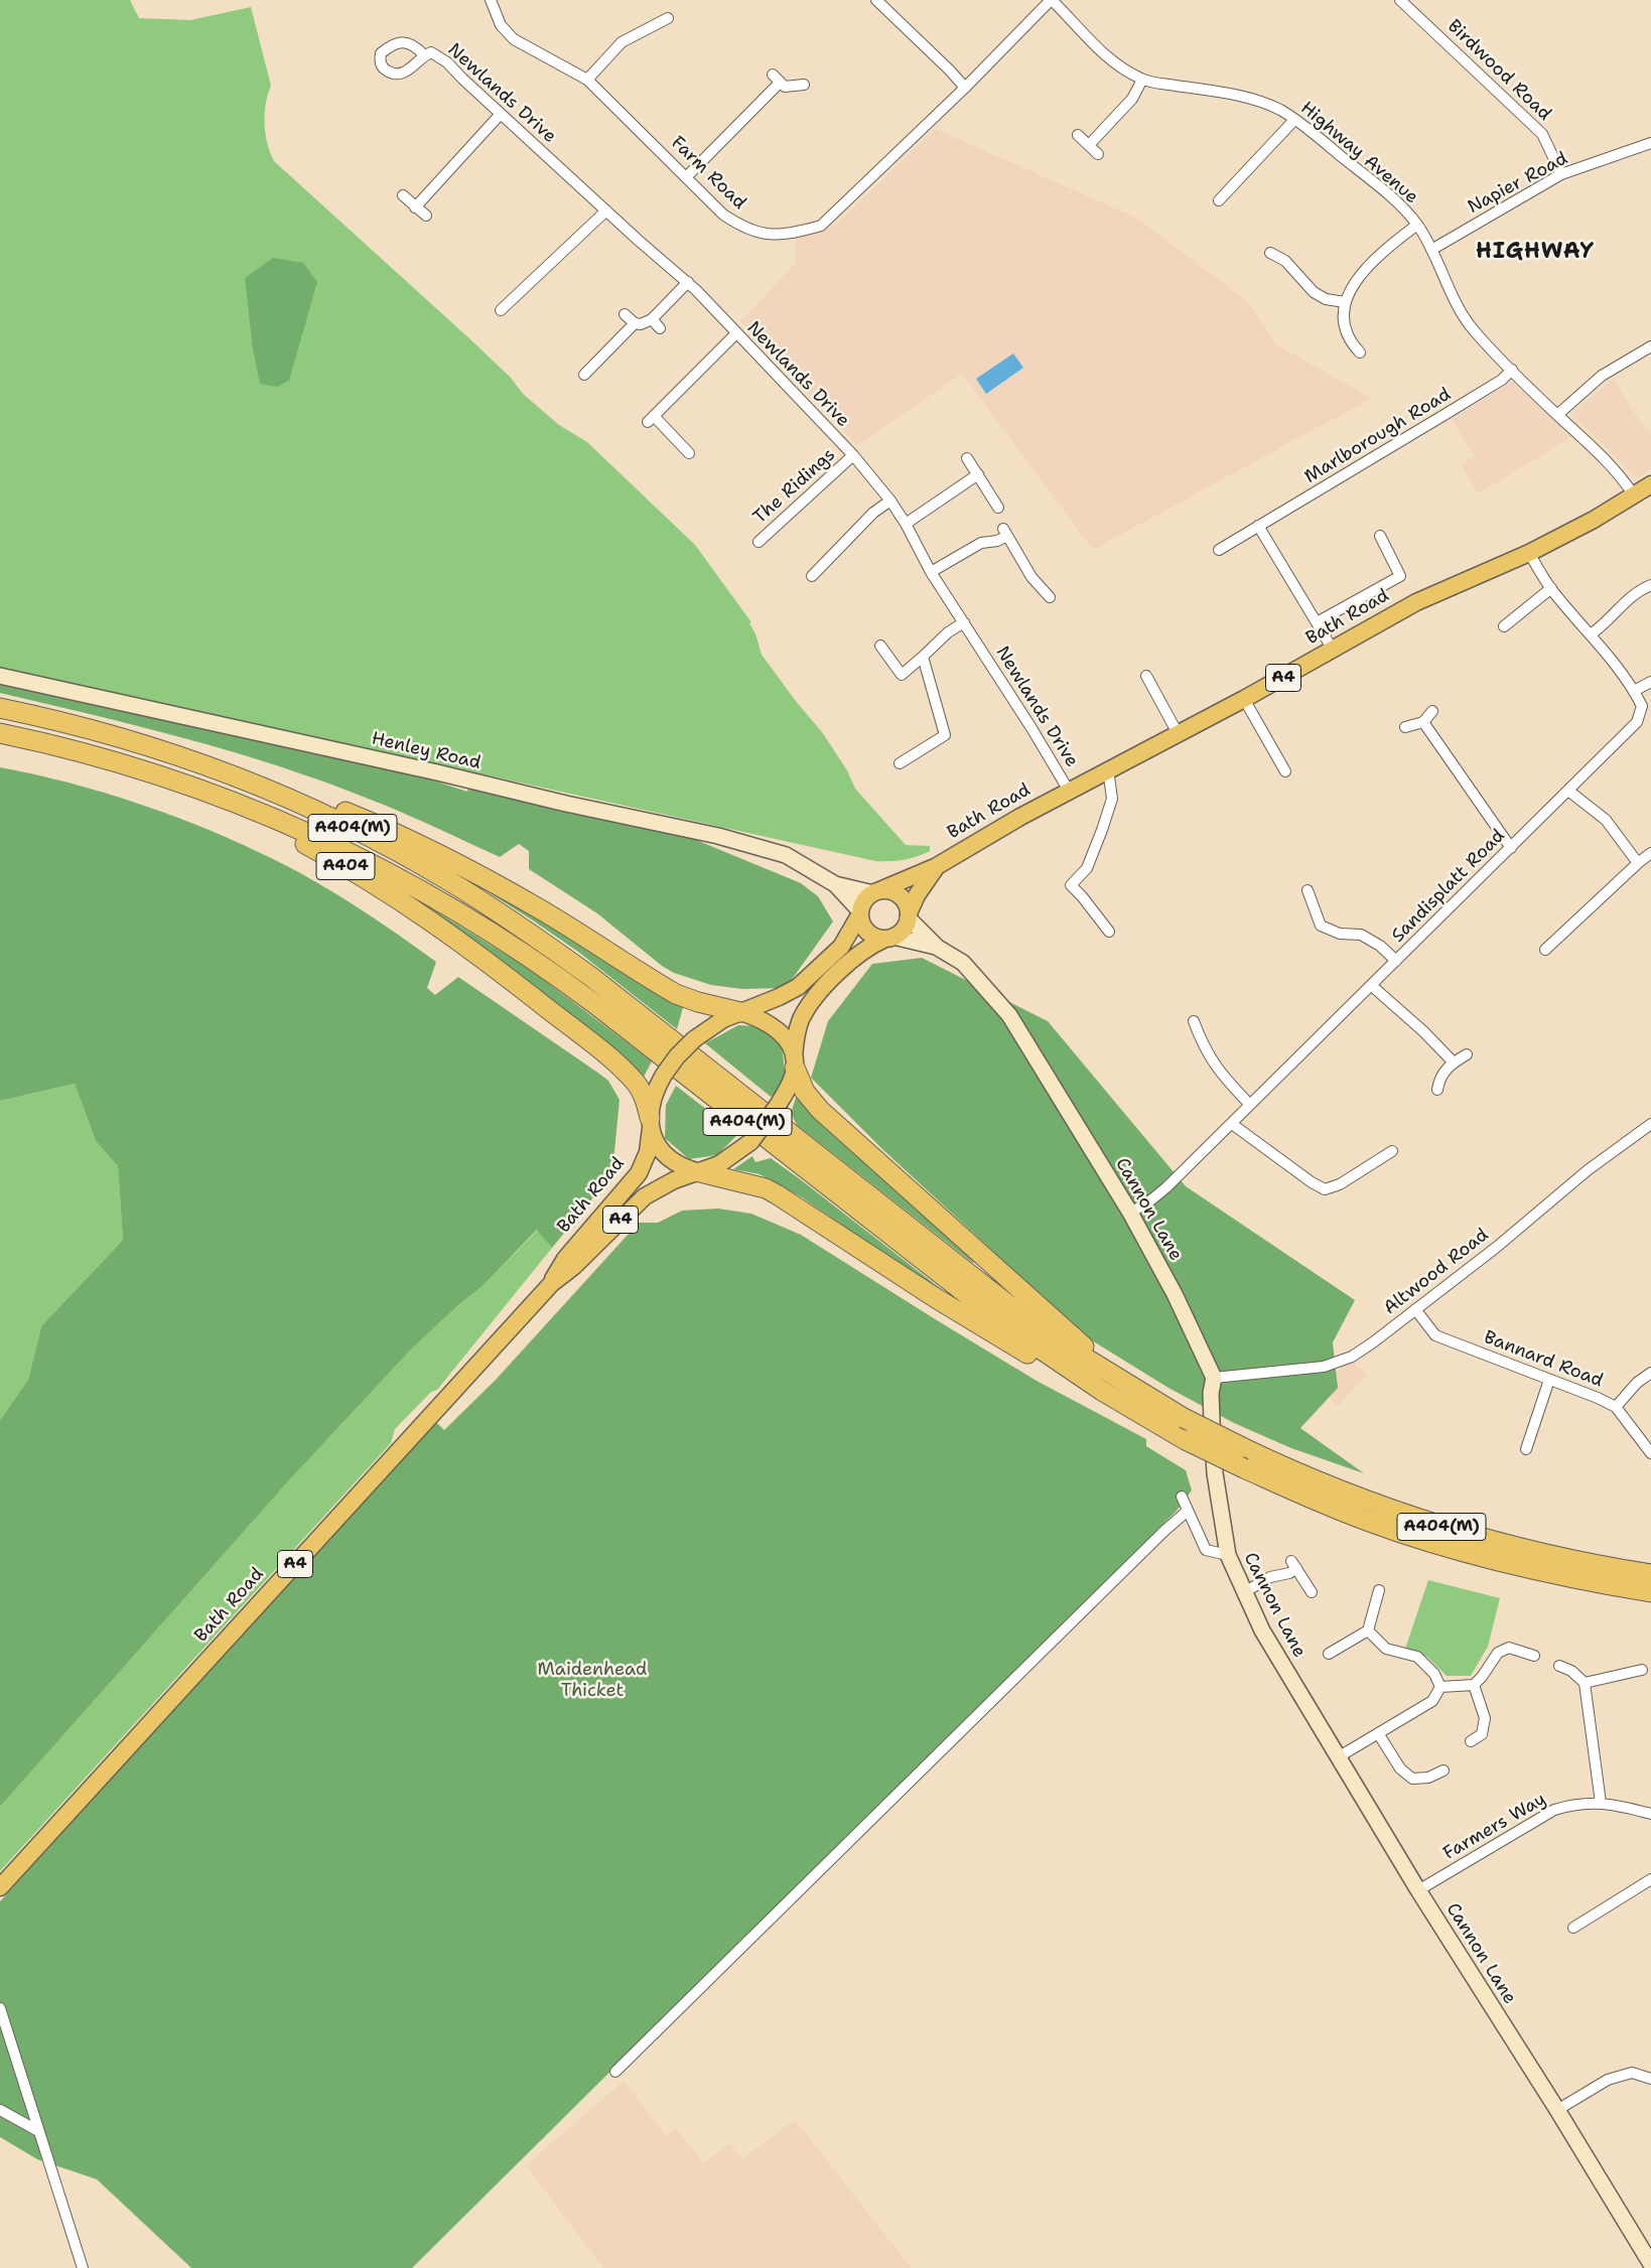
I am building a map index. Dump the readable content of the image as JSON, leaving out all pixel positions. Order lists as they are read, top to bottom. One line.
{"streets":{"highway":["A404(M)","A404"],"main road":["Bath Road","A4"],"street":["Birdwood Road","Newlands Drive","Highway Avenue","Farm Road","Napier Road","Marlborough Road","The Ridings","Henley Road","Sandisplatt Road","Cannon Lane","Altwood Road","Bannard Road","Farmers Way"]},"crossings":[["Birdwood Road","Napier Road"],["Newlands Drive","The Ridings"],["Newlands Drive","Bath Road"],["Highway Avenue","Farm Road"],["Highway Avenue","Napier Road"],["Highway Avenue","Marlborough Road"],["Highway Avenue","Bath Road"],["Bath Road","Henley Road"],["Bath Road","A404(M)"],["Bath Road","A404"],["Bath Road","Sandisplatt Road"],["Bath Road","Cannon Lane"],["Henley Road","Cannon Lane"],["A404(M)","A404"],["Sandisplatt Road","Cannon Lane"],["Cannon Lane","Altwood Road"],["Cannon Lane","Farmers Way"],["Altwood Road","Bannard Road"]],"districts":["HIGHWAY"],"parks":["Maidenhead Thicket"]}
